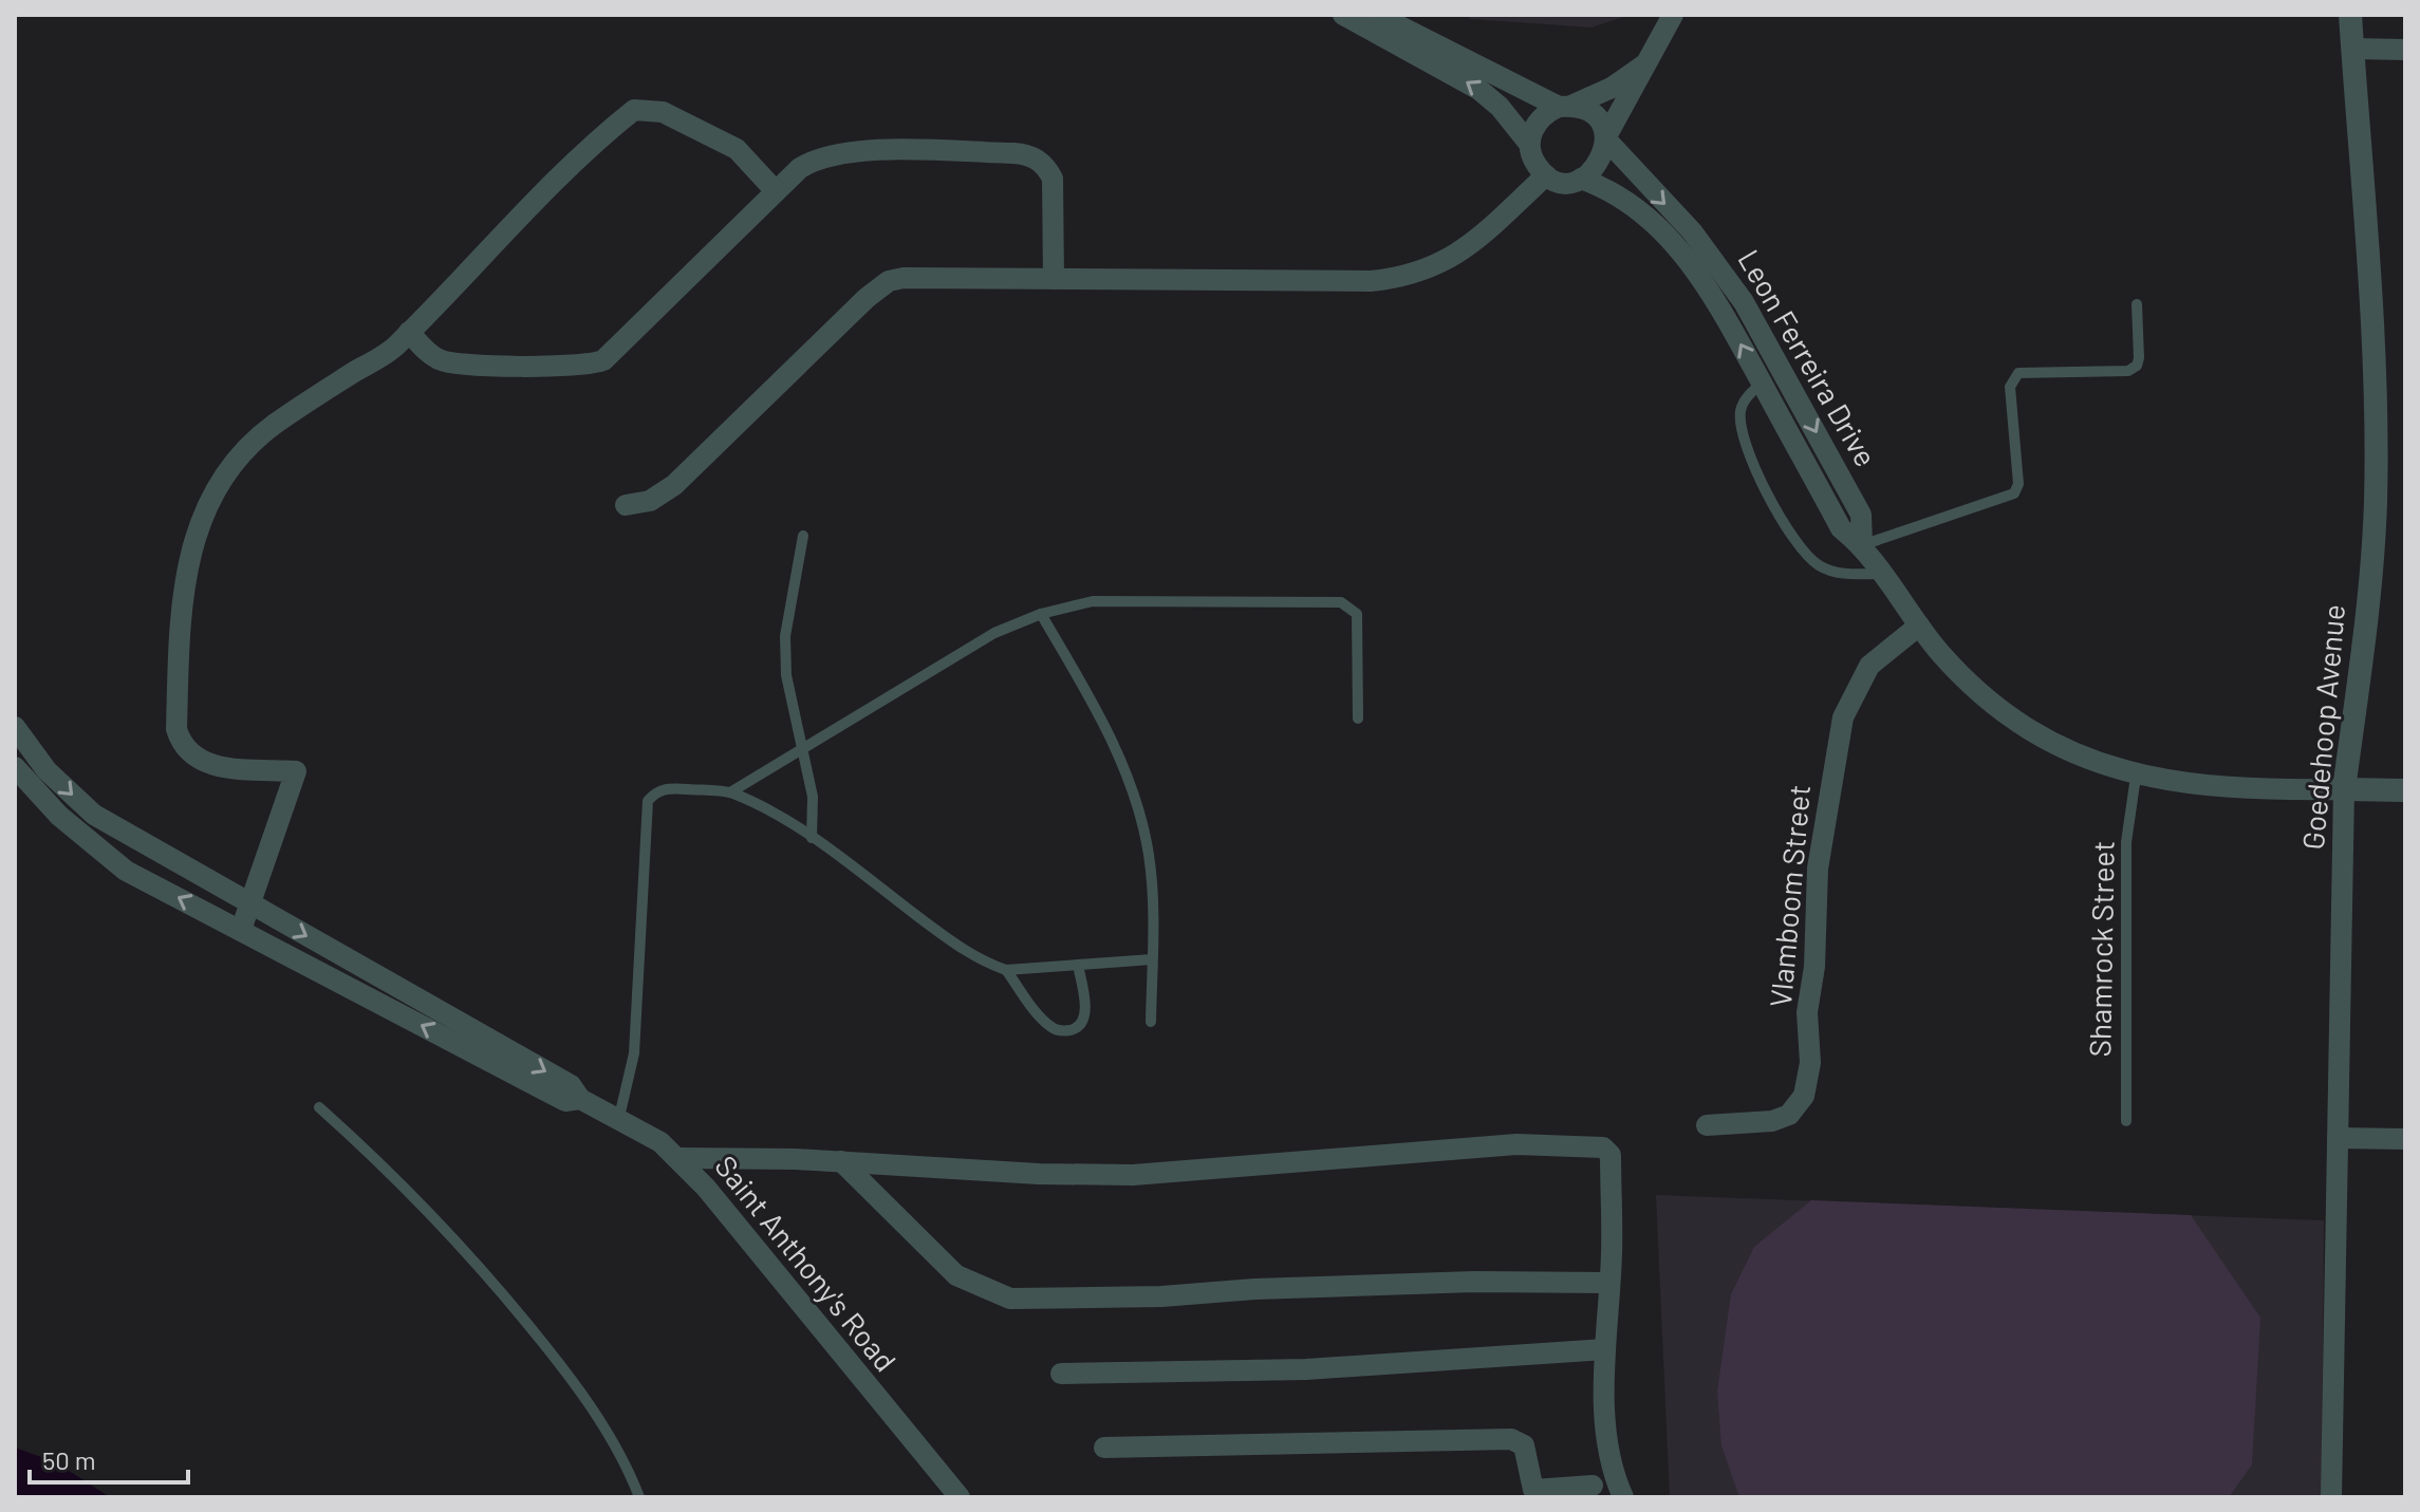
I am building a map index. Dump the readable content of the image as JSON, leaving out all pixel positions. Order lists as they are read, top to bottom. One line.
{"streets":{"street":["Leon Ferreira Drive","Goedehoop Avenue","Vlamboom Street","Saint Anthony's Road"],"lane":["Shamrock Street"]},"crossings":[["Leon Ferreira Drive","Goedehoop Avenue"],["Leon Ferreira Drive","Vlamboom Street"],["Leon Ferreira Drive","Shamrock Street"]],"scale_bar":"50 m"}
